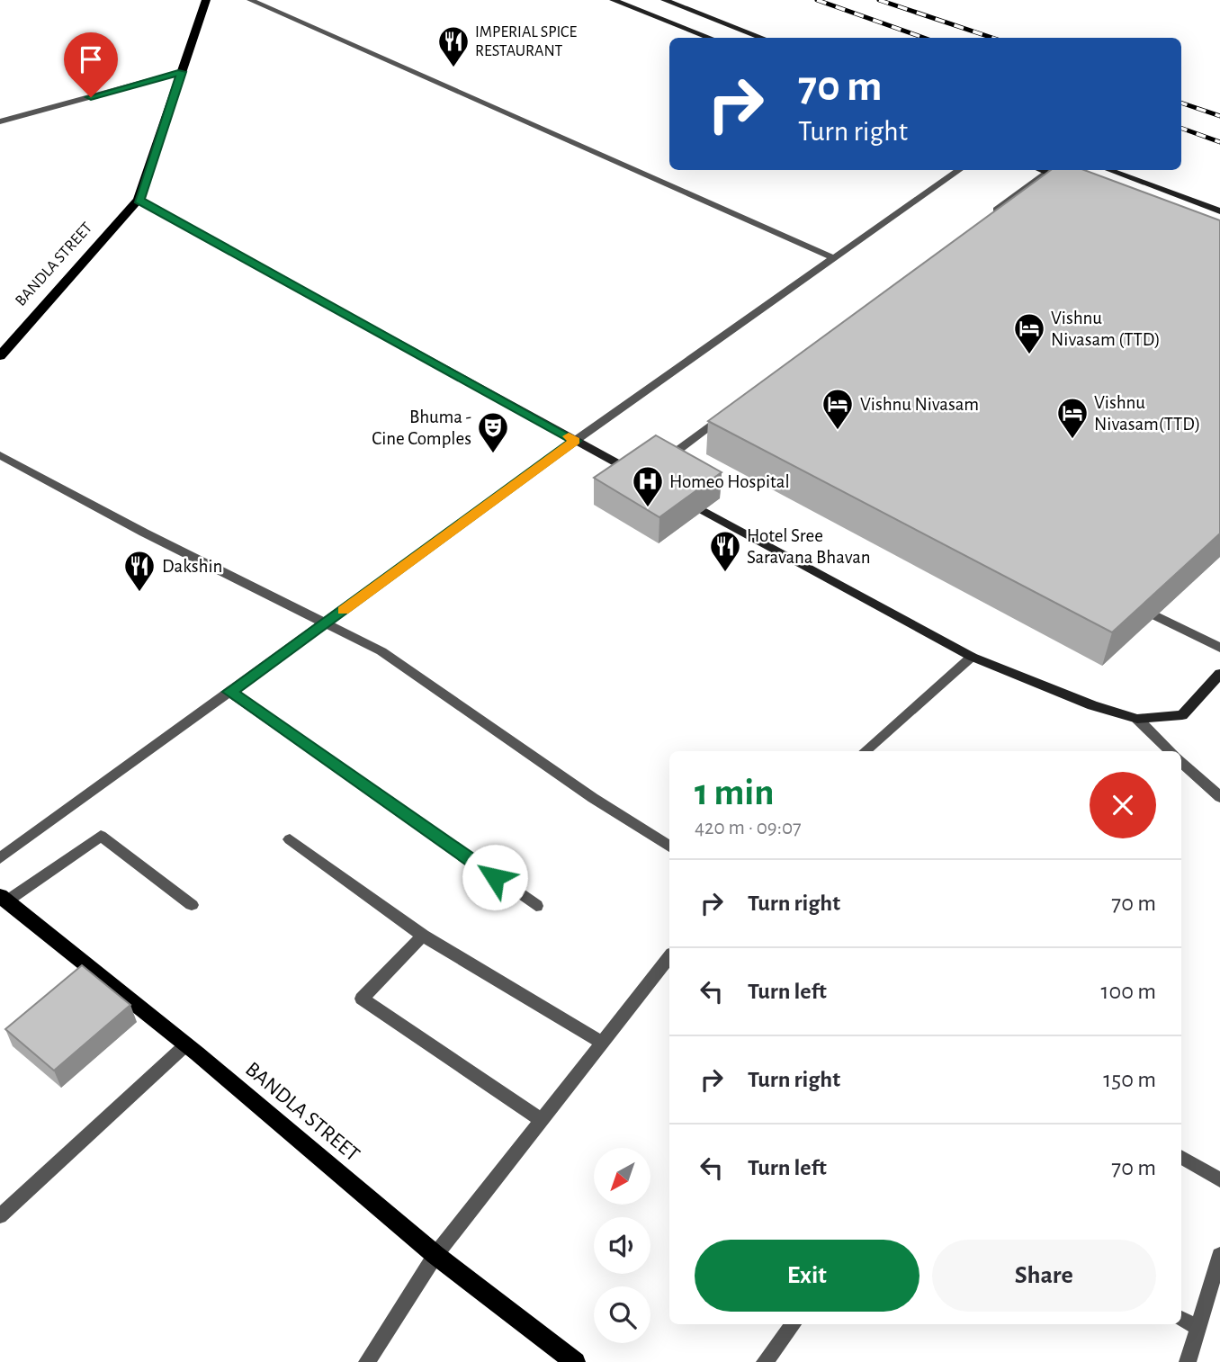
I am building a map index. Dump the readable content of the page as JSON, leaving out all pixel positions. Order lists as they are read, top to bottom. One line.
{"streets":{"main road":["BANDLA STREET"]},"places":{"restaurant":["IMPERIAL SPICE RESTAURANT","Hotel Sree Saravana Bhavan","Dakshin"],"hotel":["Vishnu Nivasam (TTD)","Vishnu Nivasam","Vishnu Nivasam(TTD)"],"theatre":["Bhuma - Cine Comples"],"hospital":["Homeo Hospital"]},"north":"bottom left","page":{"turn":["70 m","Turn right"],"heading":["1 min","420 m · 09:07"],"list":[{"name":"Turn right","value":"70 m"},{"name":"Turn left","value":"100 m"},{"name":"Turn right","value":"150 m"},{"name":"Turn left","value":"70 m"}],"buttons":["Exit","Share"]}}
